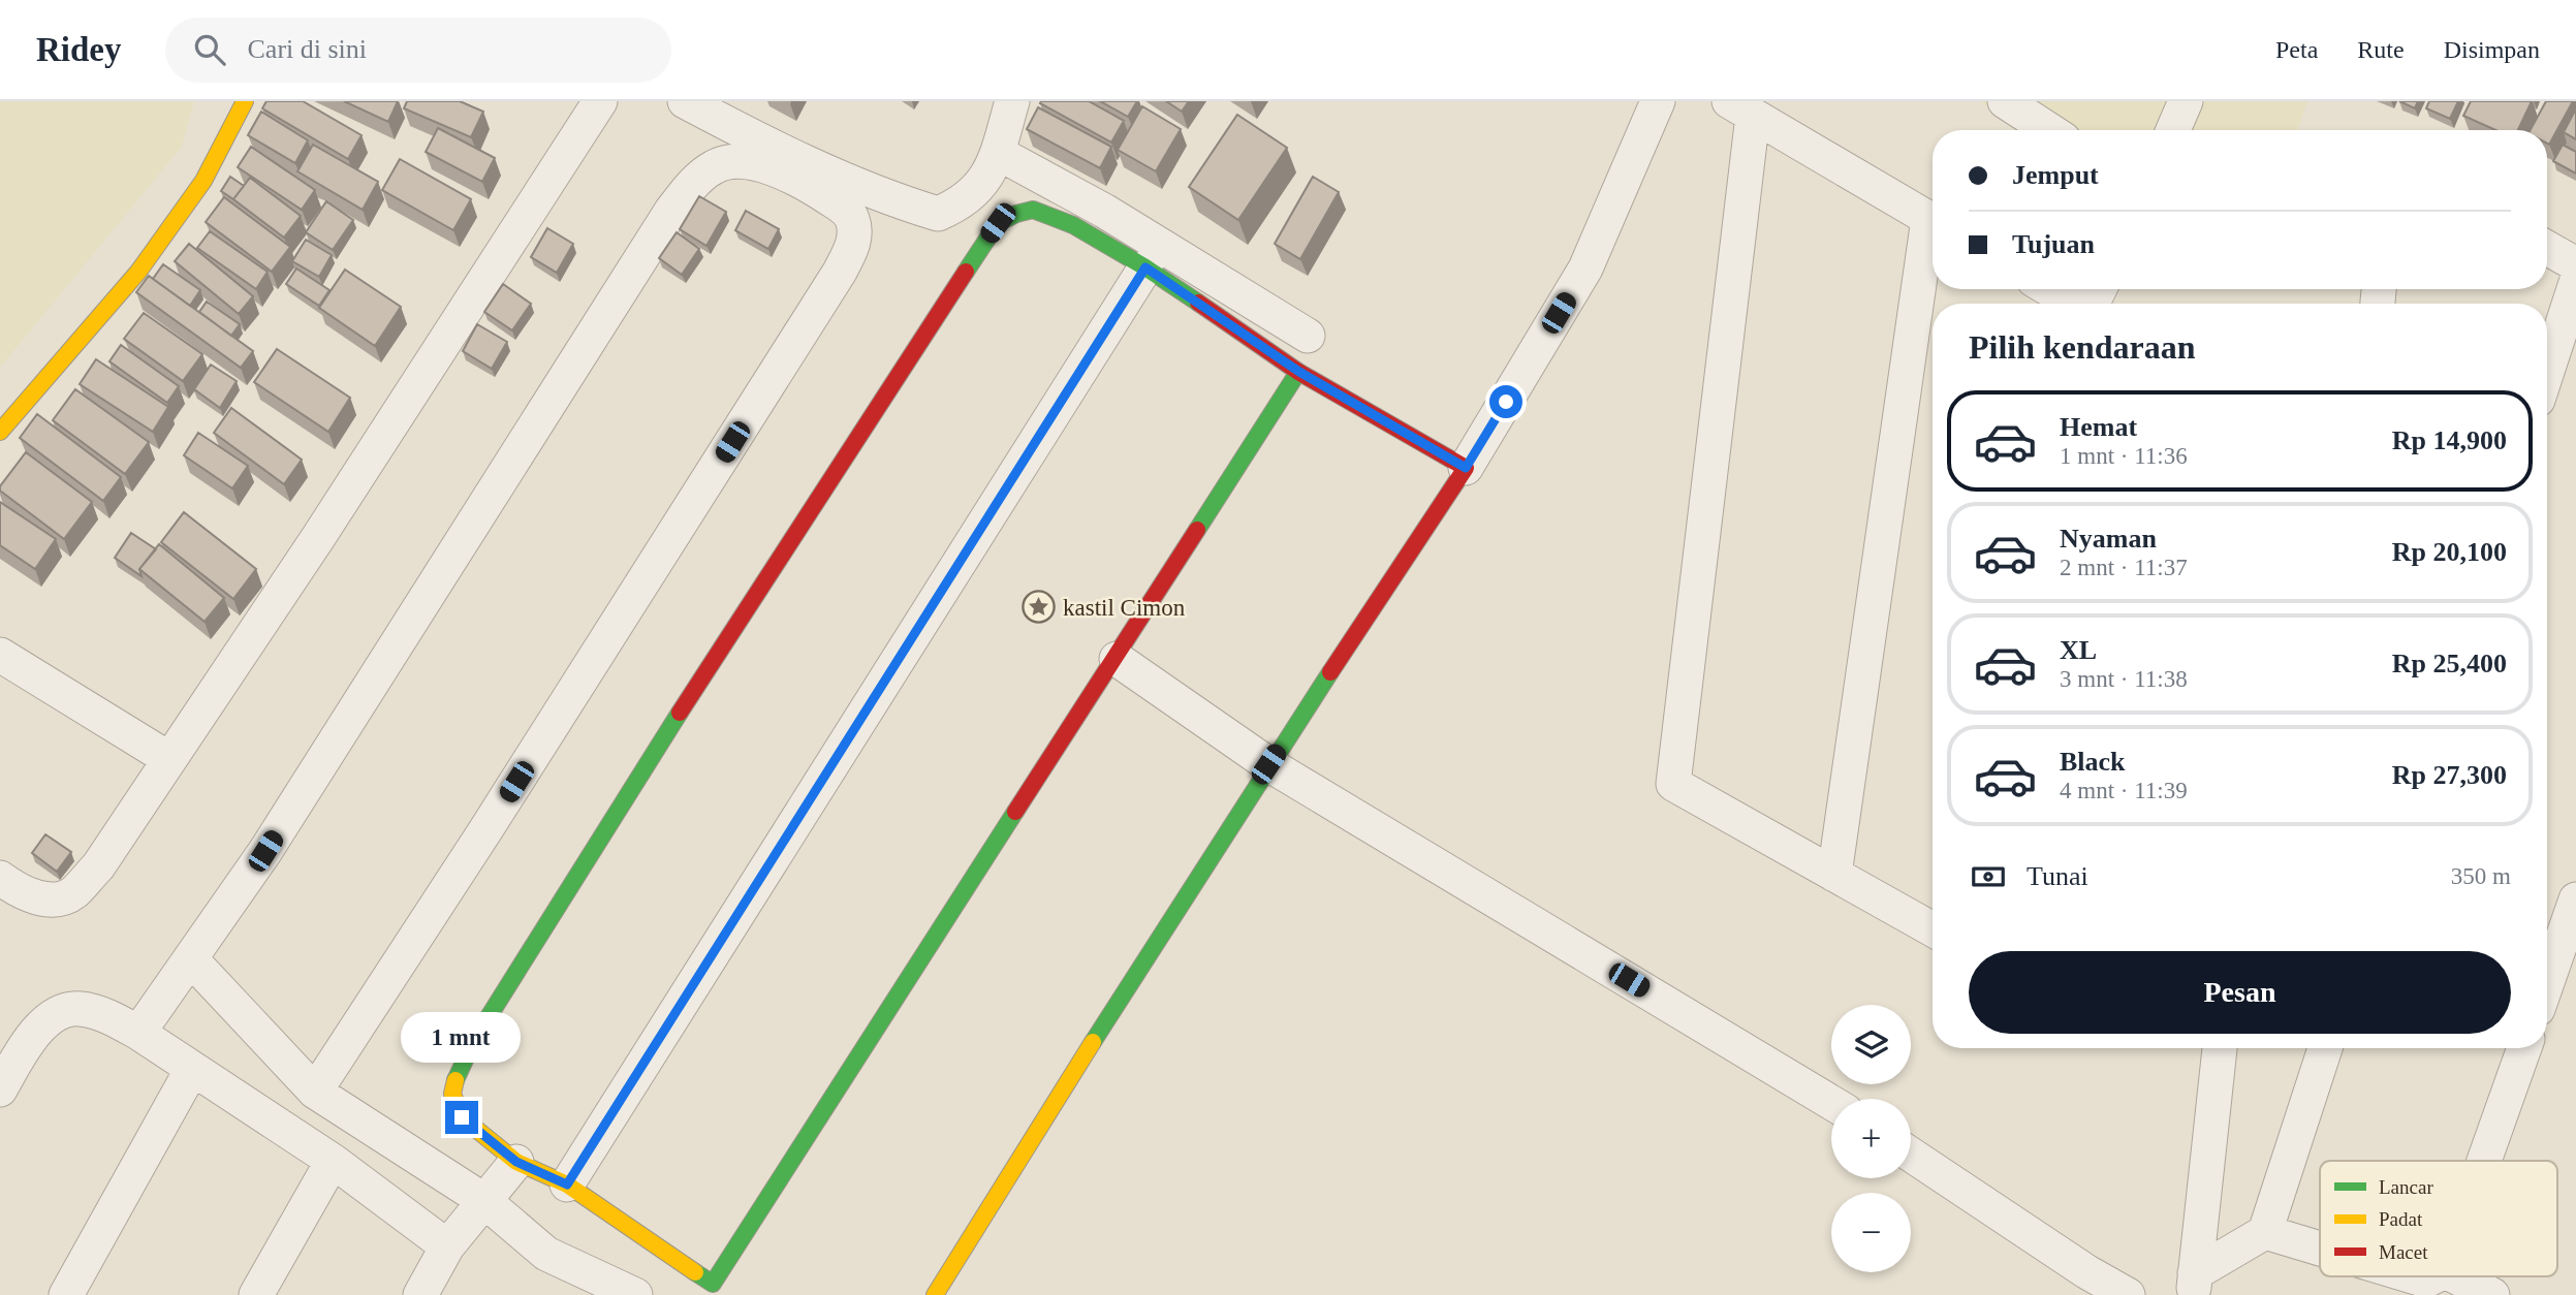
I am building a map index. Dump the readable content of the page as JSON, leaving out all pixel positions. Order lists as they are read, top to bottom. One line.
{"places":{"place":["kastil Cimon"]},"legend":["Lancar","Padat","Macet"],"page":{"header":"Ridey","search":"Cari di sini","nav":["Peta","Rute","Disimpan"],"banner":["Jemput","Tujuan"],"heading":"Pilih kendaraan","list":[{"name":"Hemat","note":"1 mnt · 11:36","value":"Rp 14,900"},{"name":"Nyaman","note":"2 mnt · 11:37","value":"Rp 20,100"},{"name":"XL","note":"3 mnt · 11:38","value":"Rp 25,400"},{"name":"Black","note":"4 mnt · 11:39","value":"Rp 27,300"}],"pay":["Tunai","350 m"],"buttons":"Pesan","map_buttons":["+","−"],"bubble":"1 mnt"}}
